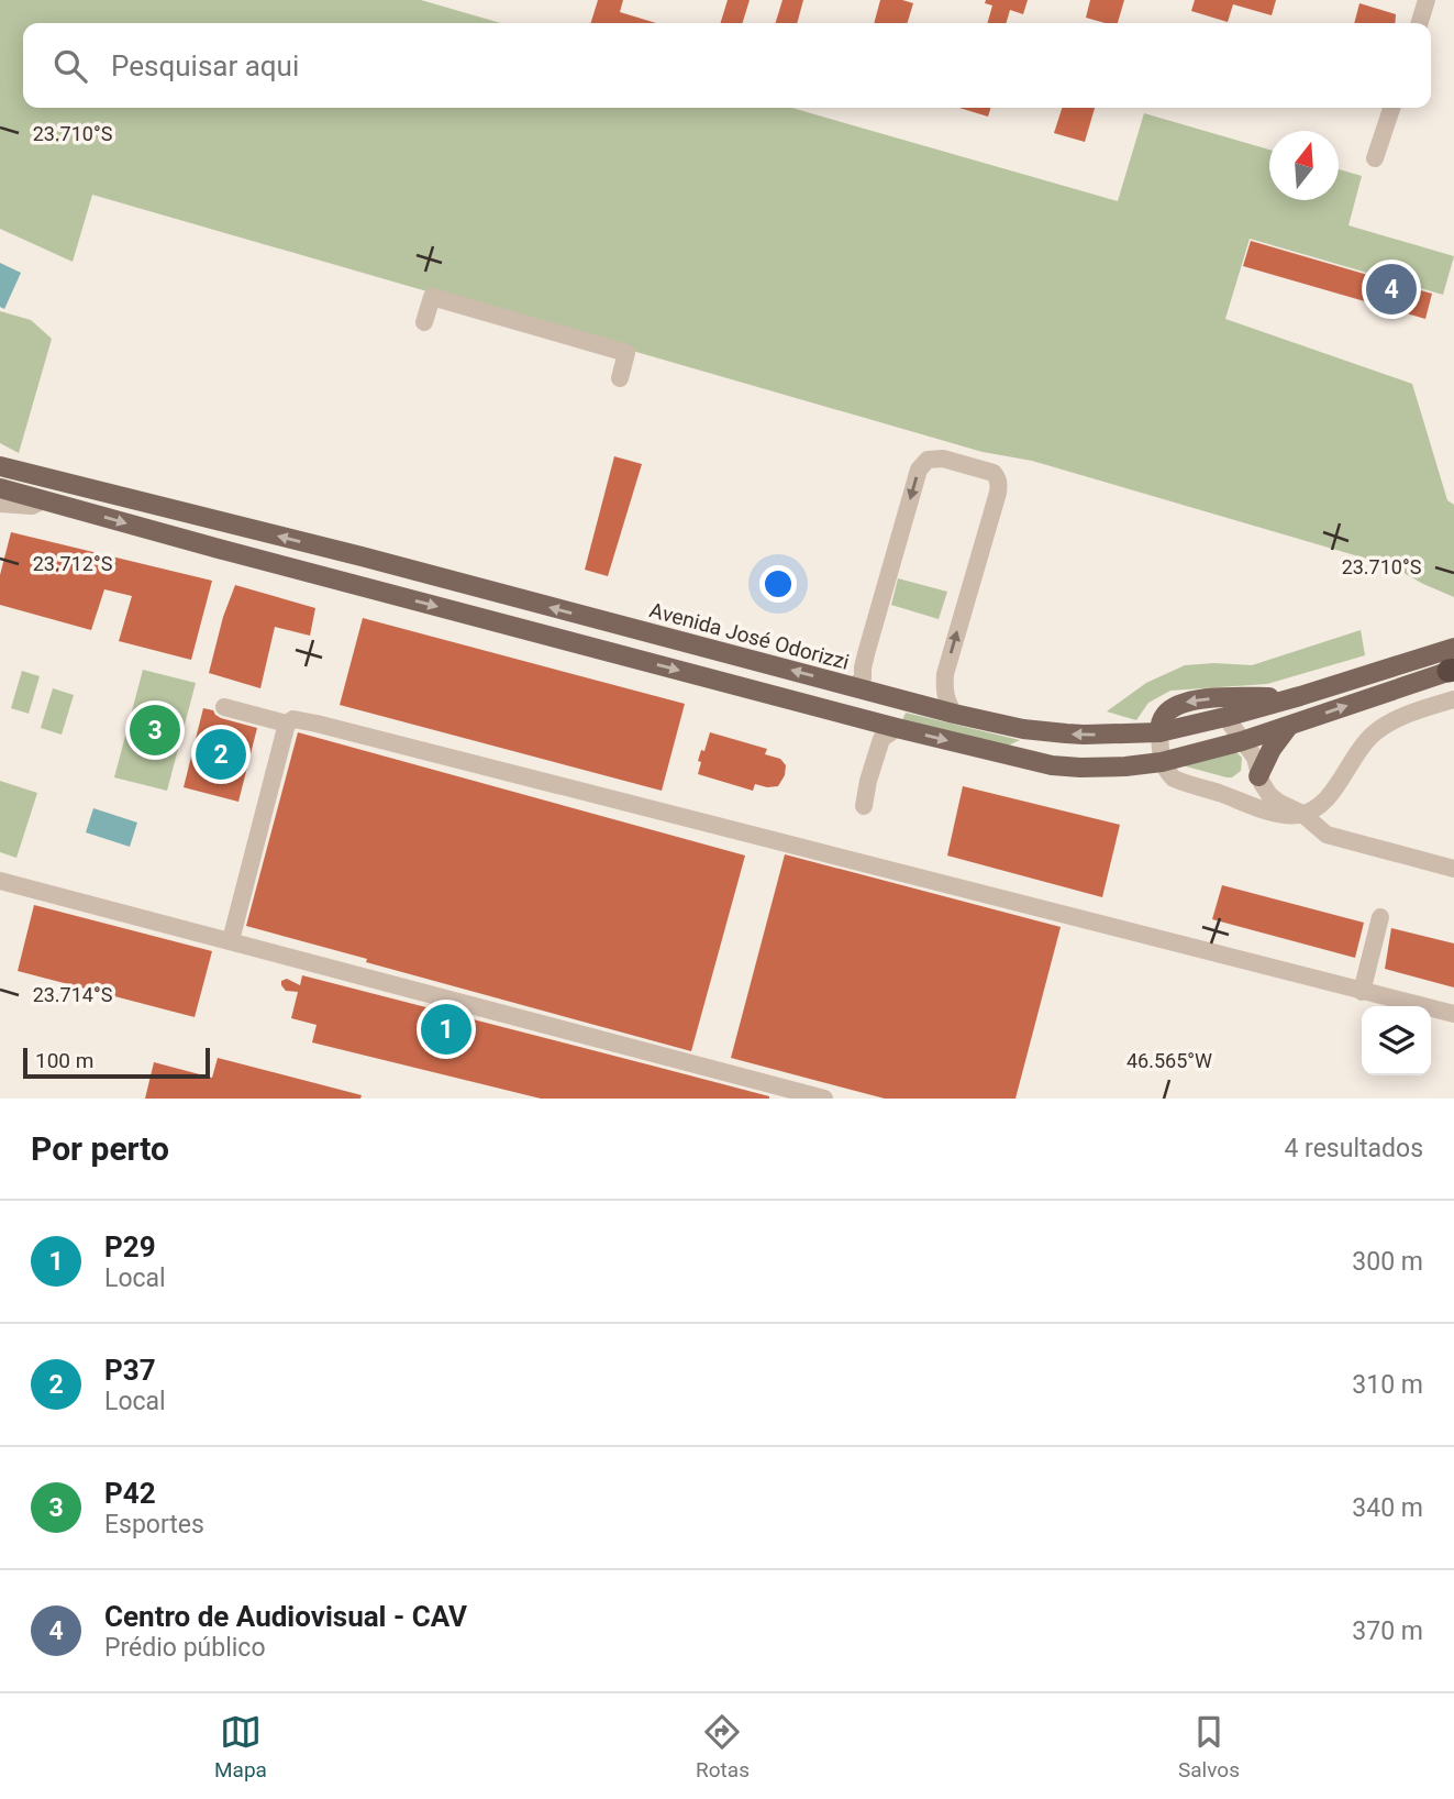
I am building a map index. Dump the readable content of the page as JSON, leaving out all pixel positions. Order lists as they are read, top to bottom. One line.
{"streets":{"main road":["Avenida José Odorizzi"]},"scale_bar":"100 m","north":"top","page":{"search":"Pesquisar aqui","pins":["4","3","2","1"],"scale":"100 m","heading":["Por perto","4 resultados"],"list":[{"mark":"1","name":"P29","note":"Local","value":"300 m"},{"mark":"2","name":"P37","note":"Local","value":"310 m"},{"mark":"3","name":"P42","note":"Esportes","value":"340 m"},{"mark":"4","name":"Centro de Audiovisual - CAV","note":"Prédio público","value":"370 m"}],"nav":["Mapa","Rotas","Salvos"]},"coordinates":["23.710°S","23.712°S","23.714°S","46.565°W"]}
